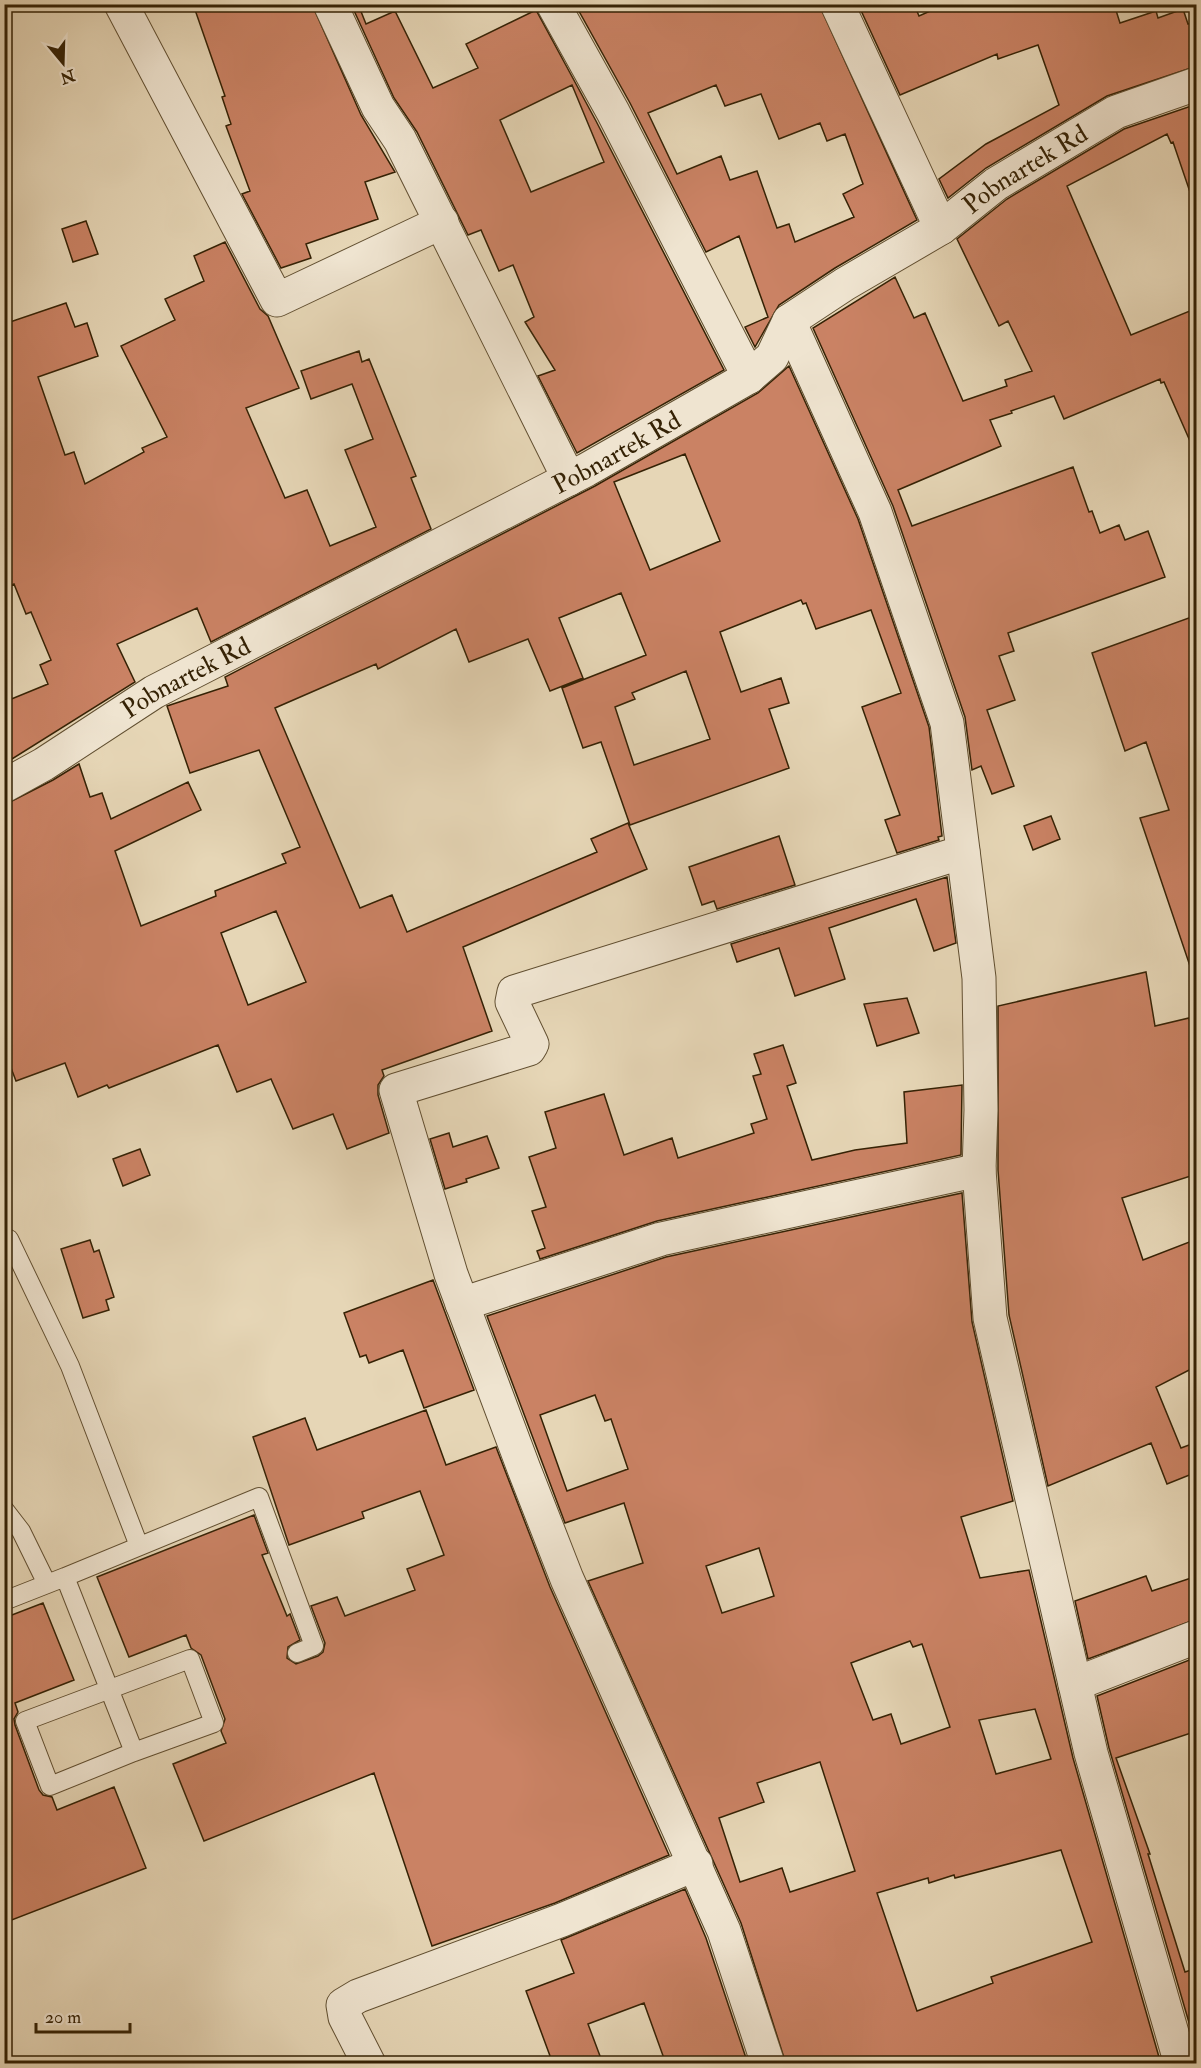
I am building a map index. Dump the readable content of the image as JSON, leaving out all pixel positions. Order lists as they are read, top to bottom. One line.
{"streets":{"street":["Pobnartek Rd"]},"scale_bar":"20 m","north":"bottom"}
